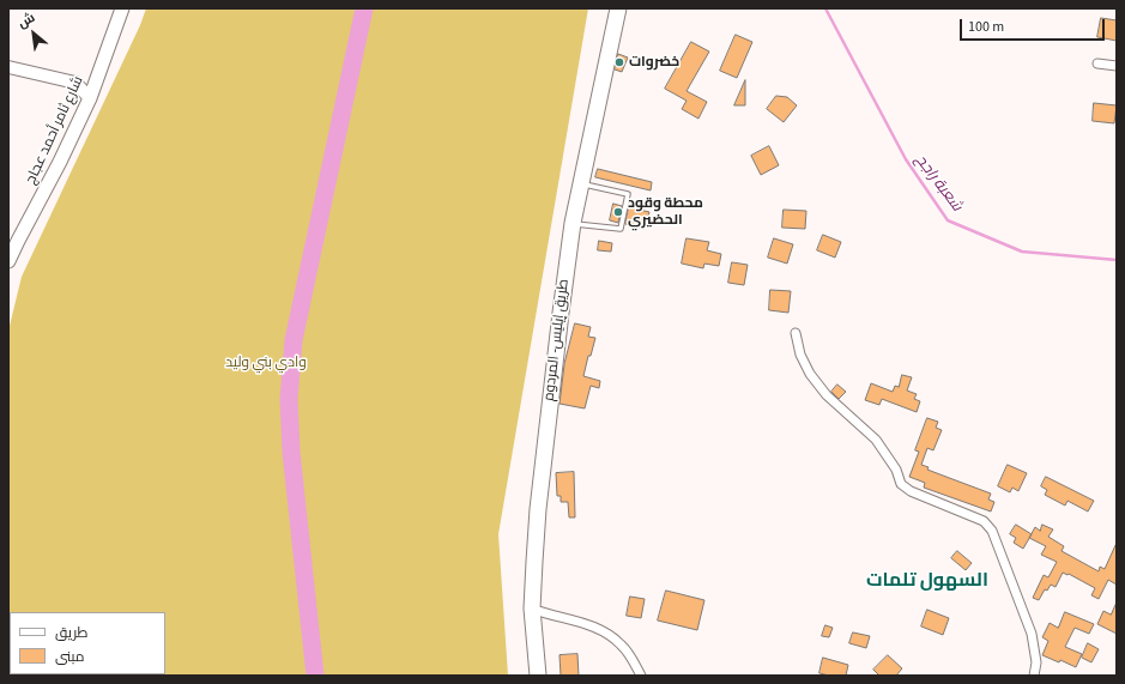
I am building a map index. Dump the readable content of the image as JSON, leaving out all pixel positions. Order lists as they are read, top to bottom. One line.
{"streets":{"highway":["طريق إيليس- المردوم"],"main road":["شارع ثامر أحمد عجاج"]},"districts":["السهول تلمات"],"water":["شعبة راجح"],"parks":["وادي بني وليد"],"places":["خضروات","محطة وقود الحضيري"],"legend":["طريق","مبنى"],"scale_bar":"100 m","north":"top left"}
